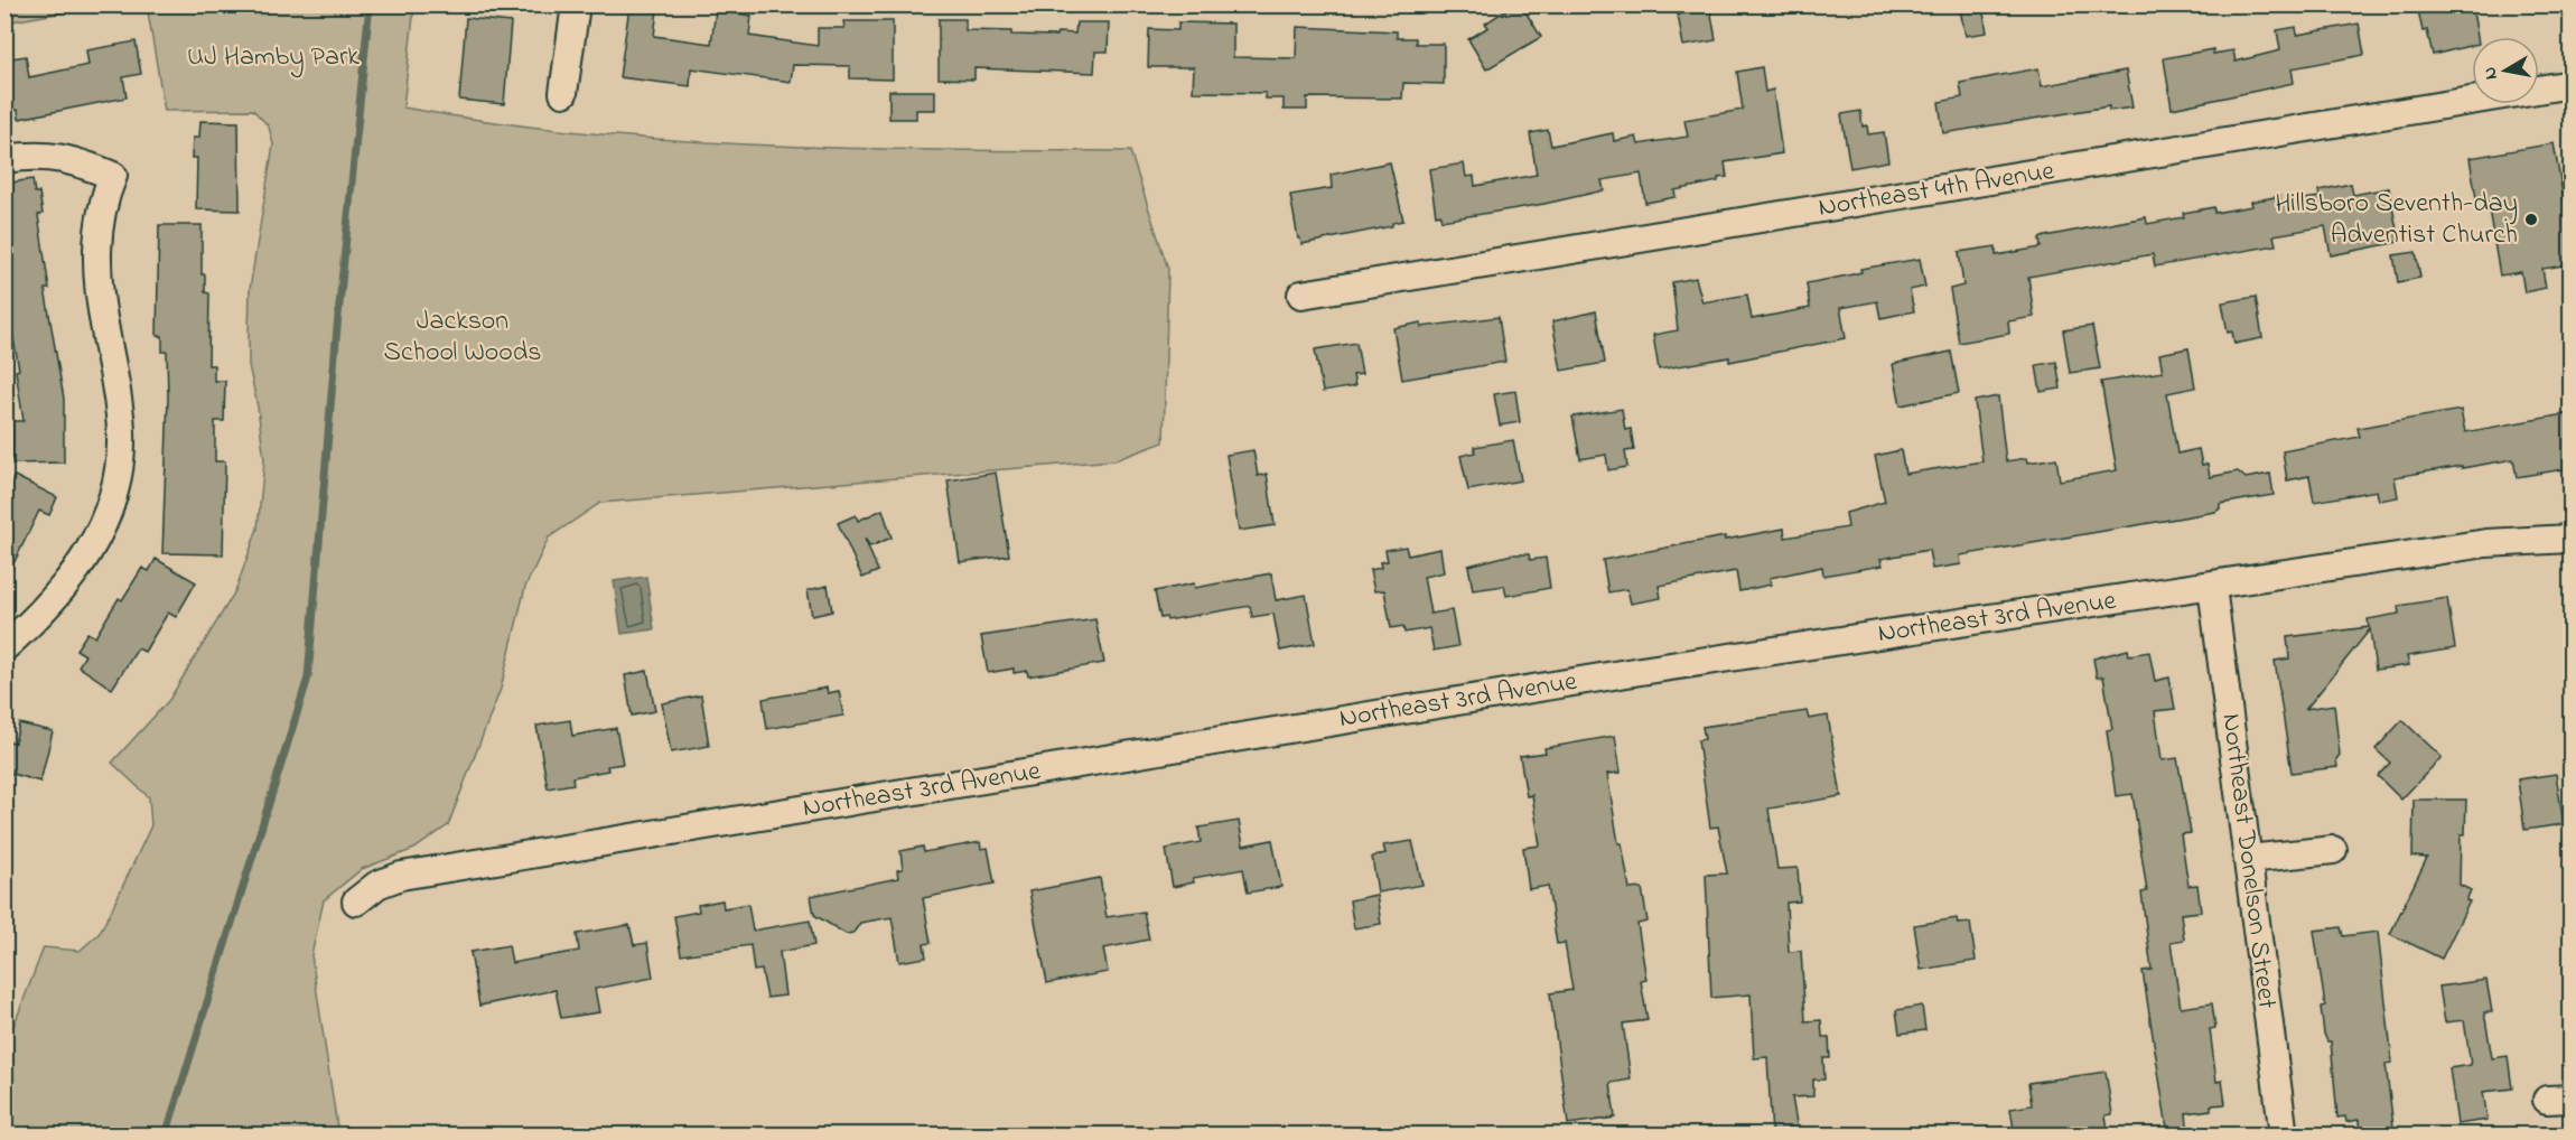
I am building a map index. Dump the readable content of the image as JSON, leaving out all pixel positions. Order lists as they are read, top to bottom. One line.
{"streets":{"street":["Northeast 4th Avenue","Northeast 3rd Avenue","Northeast Donelson Street"]},"crossings":[["Northeast 3rd Avenue","Northeast Donelson Street"]],"parks":["UJ Hamby Park","Jackson School Woods"],"places":["Hillsboro Seventh-day Adventist Church"],"north":"left"}
